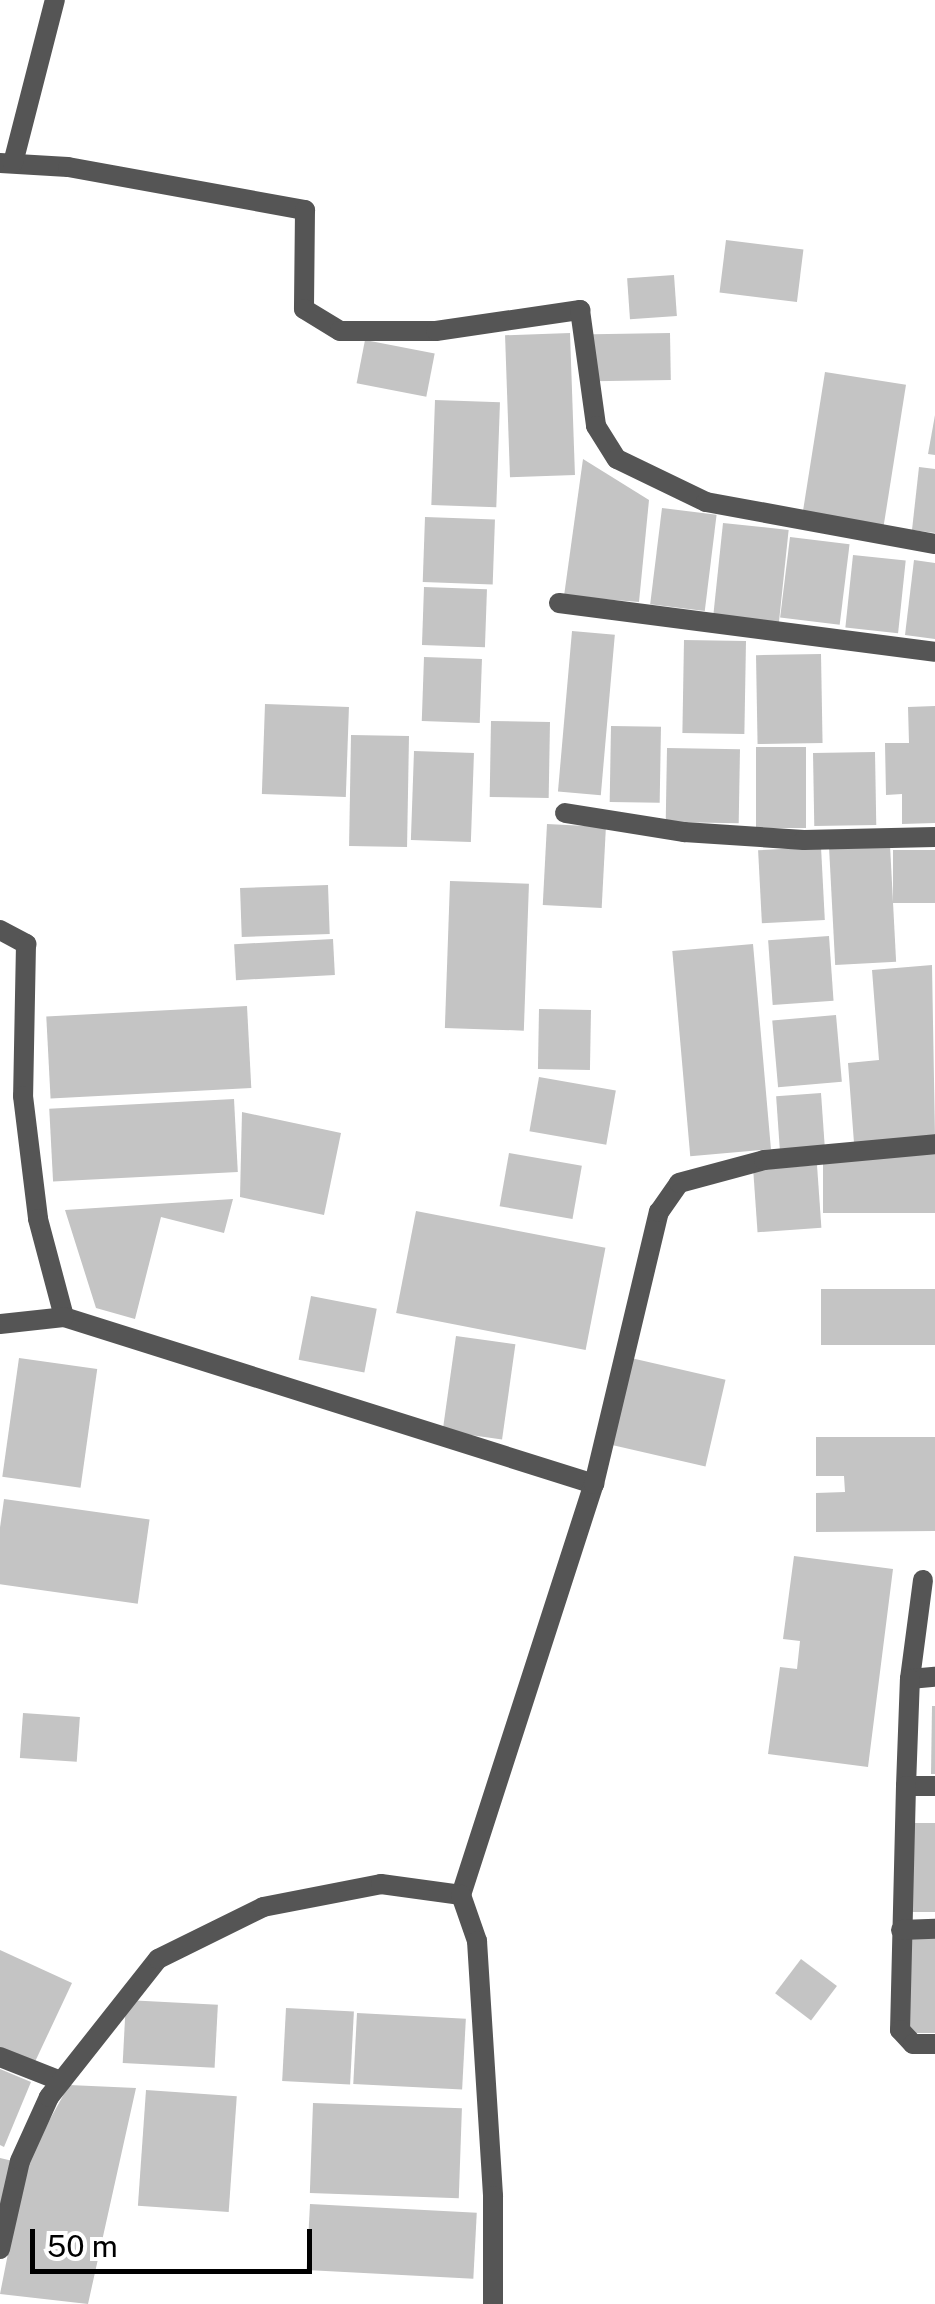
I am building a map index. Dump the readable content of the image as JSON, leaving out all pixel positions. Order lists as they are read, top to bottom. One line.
{"scale_bar":"50 m"}
